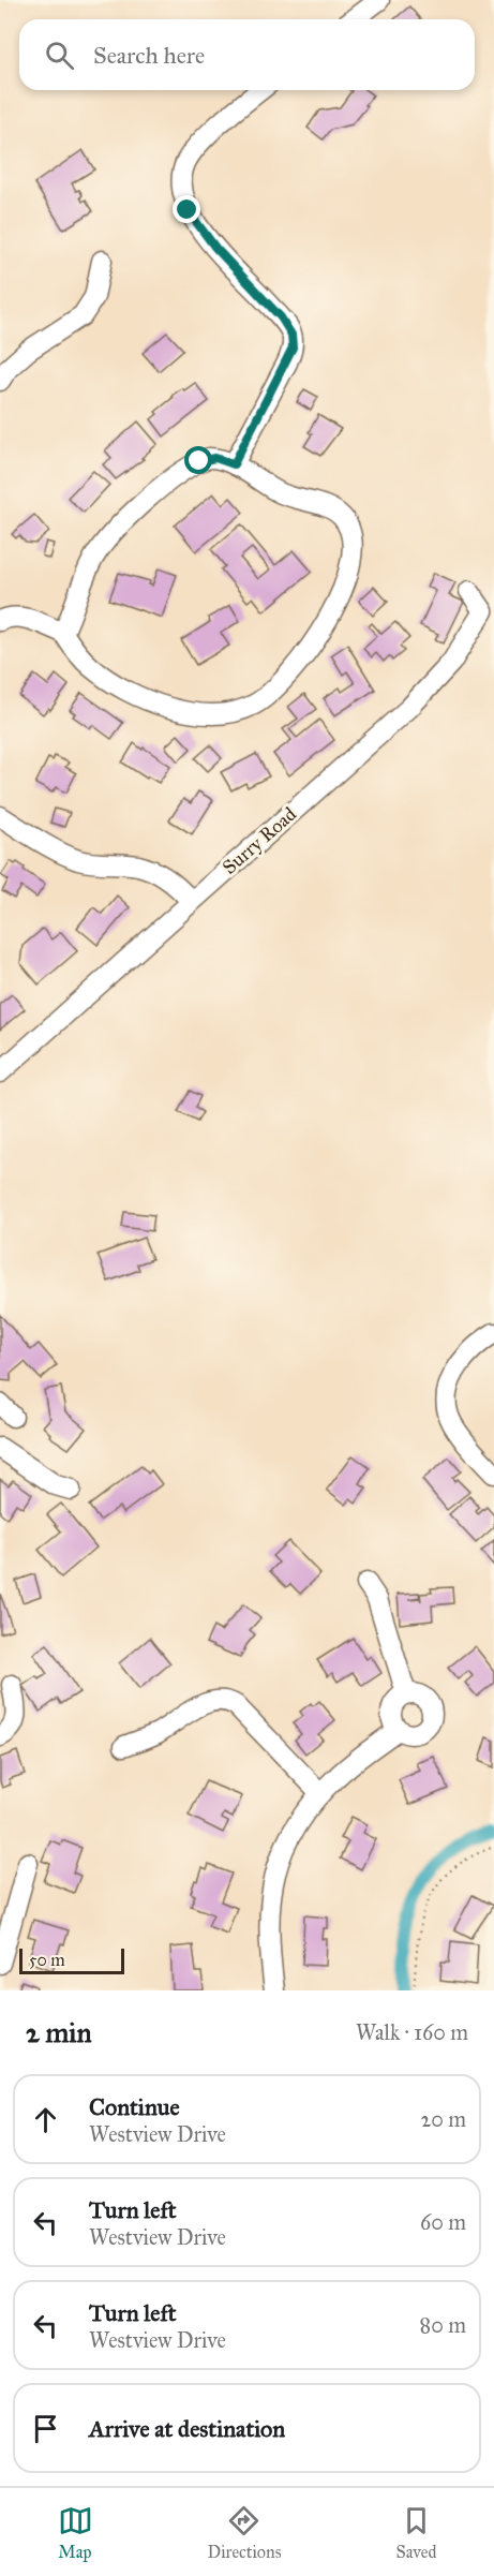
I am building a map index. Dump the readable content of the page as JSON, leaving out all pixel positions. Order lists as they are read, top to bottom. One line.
{"streets":{"street":["Surry Road"]},"scale_bar":"50 m","page":{"search":"Search here","scale":"50 m","heading":["2 min","Walk · 160 m"],"list":[["Continue","Westview Drive","20 m"],["Turn left","Westview Drive","60 m"],["Turn left","Westview Drive","80 m"],"Arrive at destination"],"nav":["Map","Directions","Saved"]}}
